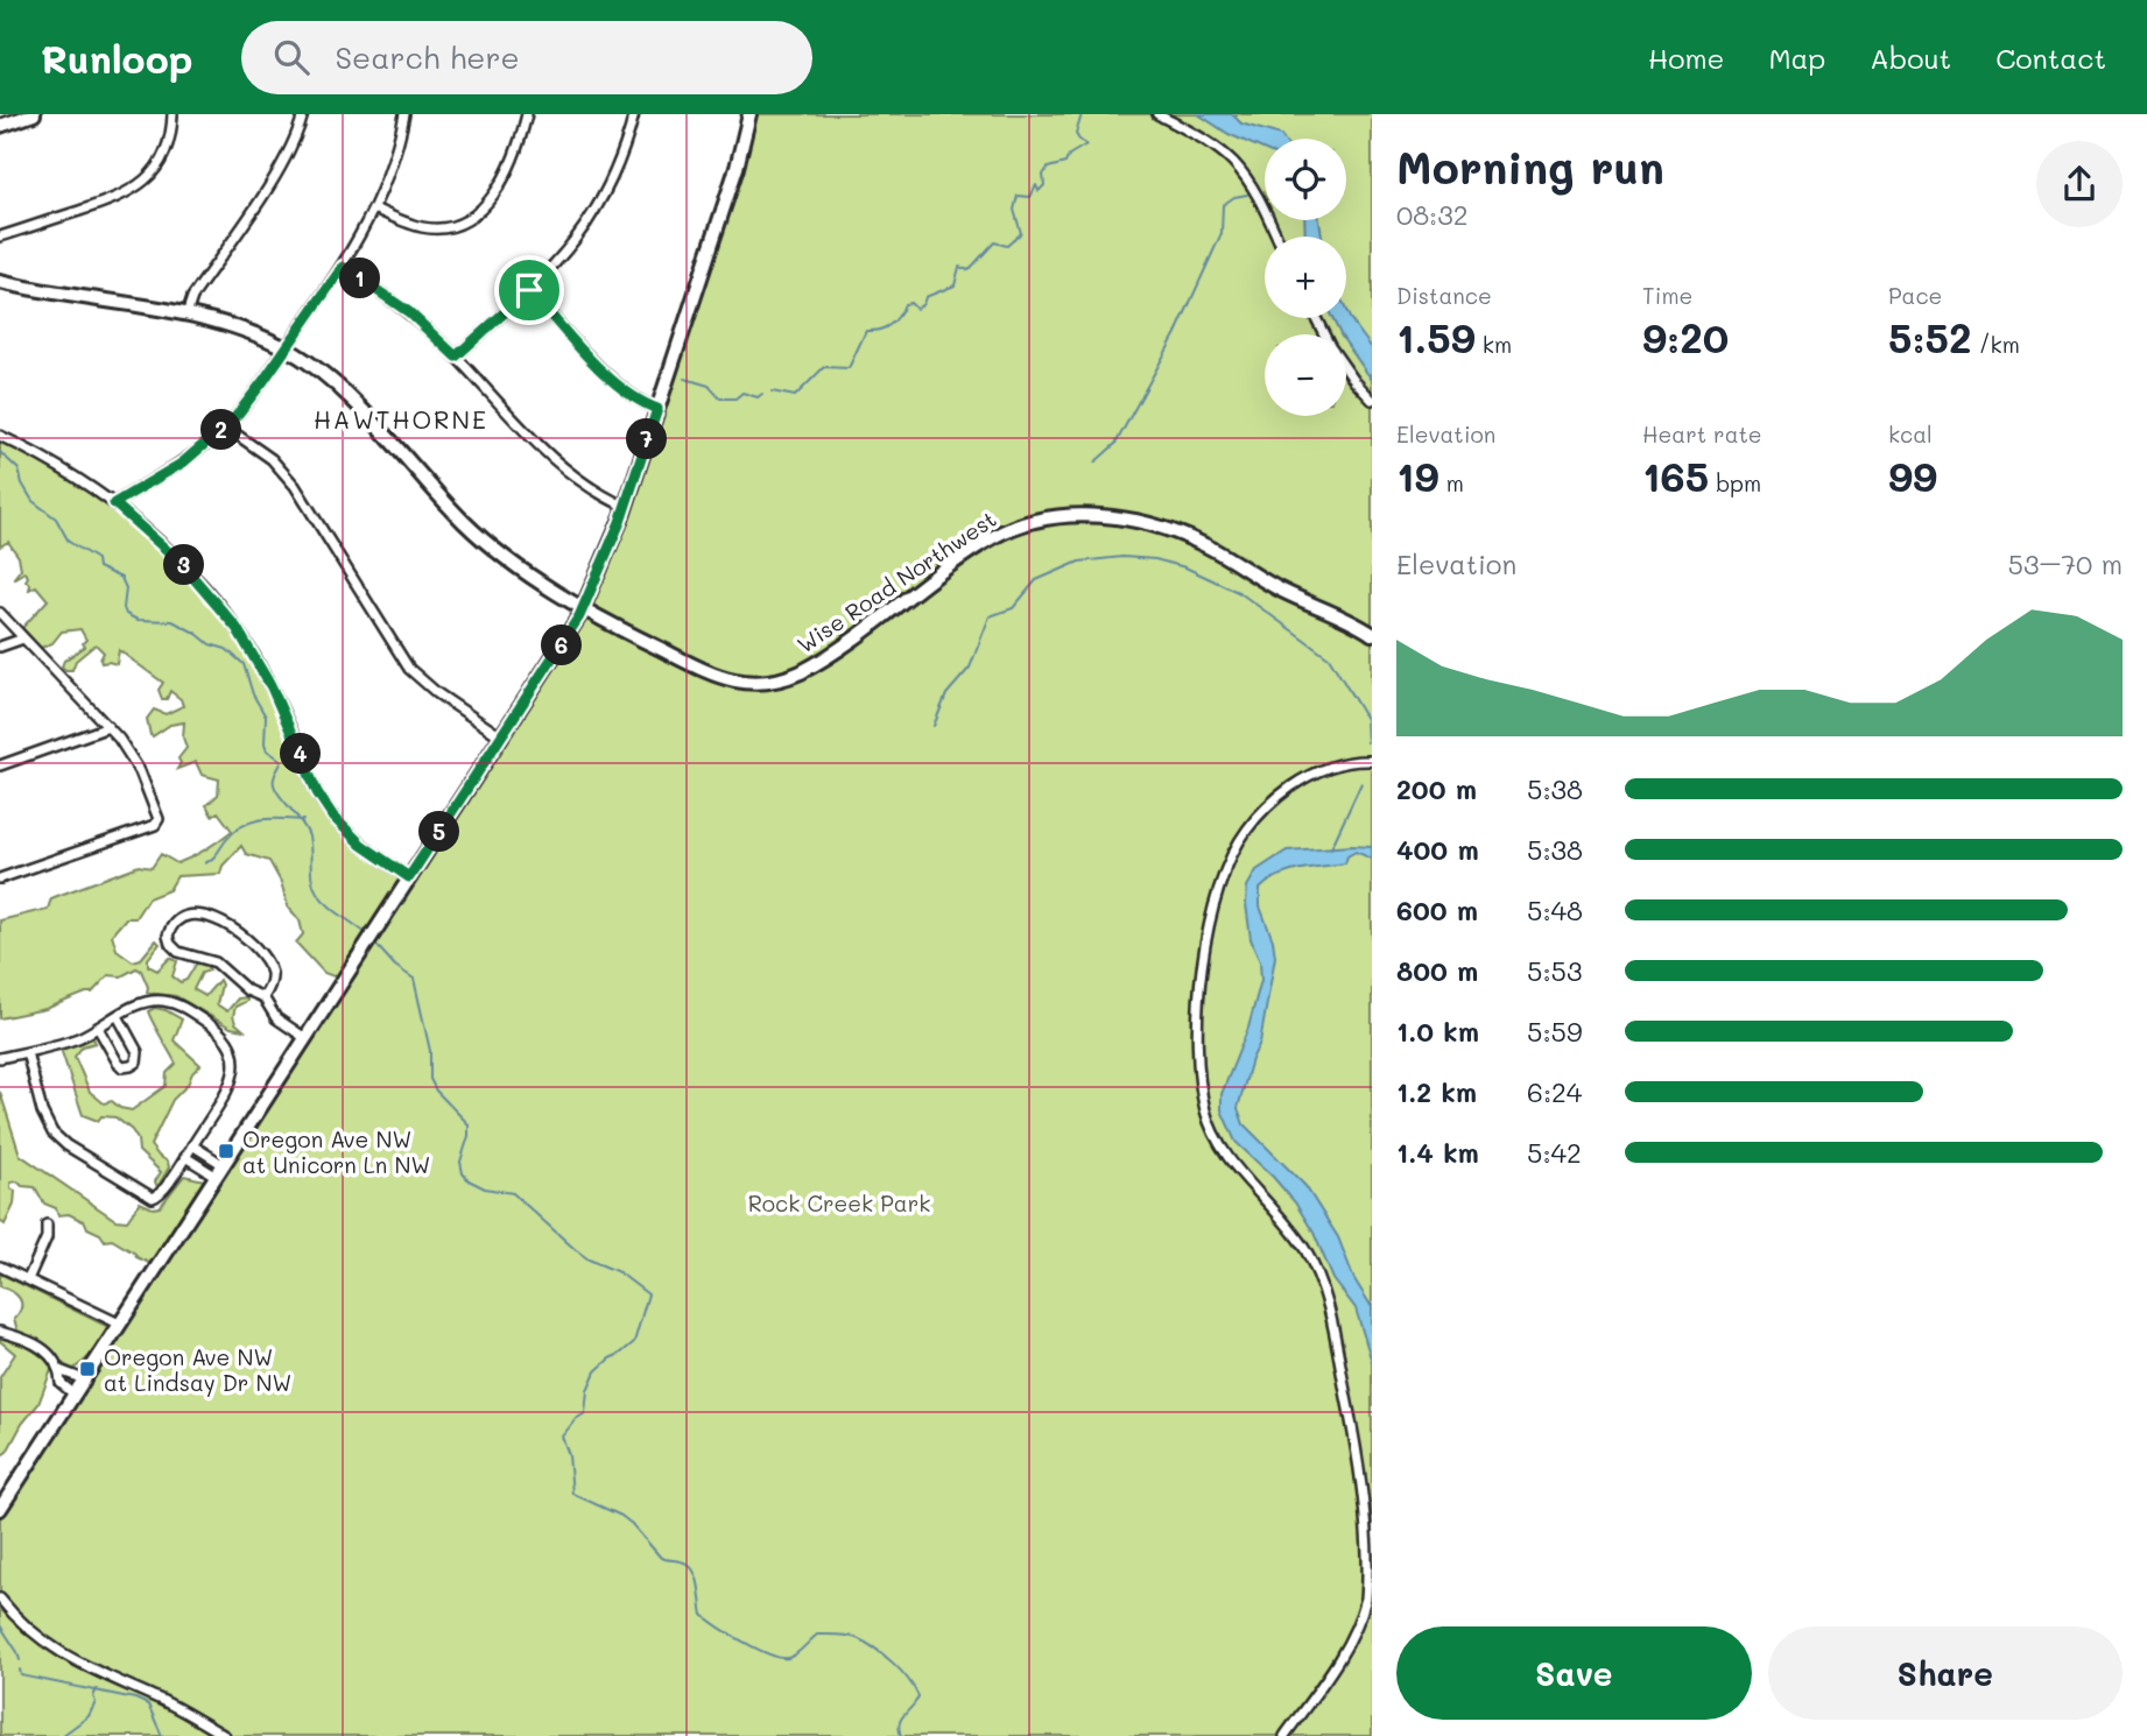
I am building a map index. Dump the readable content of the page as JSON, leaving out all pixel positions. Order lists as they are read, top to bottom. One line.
{"streets":{"street":["Wise Road Northwest"]},"districts":["HAWTHORNE"],"parks":["Rock Creek Park"],"places":{"transit":["Oregon Ave NW at Unicorn Ln NW","Oregon Ave NW at Lindsay Dr NW"]},"page":{"header":"Runloop","search":"Search here","nav":["Home","Map","About","Contact"],"heading":["Morning run","08:32"],"map_buttons":["+","−"],"stats":[["Distance","1.59 km"],["Time","9:20"],["Pace","5:52 /km"],["Elevation","19 m"],["Heart rate","165 bpm"],["kcal","99"]],"pins":["1","2","7","3","6","4","5"],"chart":["Elevation","53–70 m"],"list":[{"name":"200 m","note":"5:38"},{"name":"400 m","note":"5:38"},{"name":"600 m","note":"5:48"},{"name":"800 m","note":"5:53"},{"name":"1.0 km","note":"5:59"},{"name":"1.2 km","note":"6:24"},{"name":"1.4 km","note":"5:42"}],"buttons":["Save","Share"]}}
